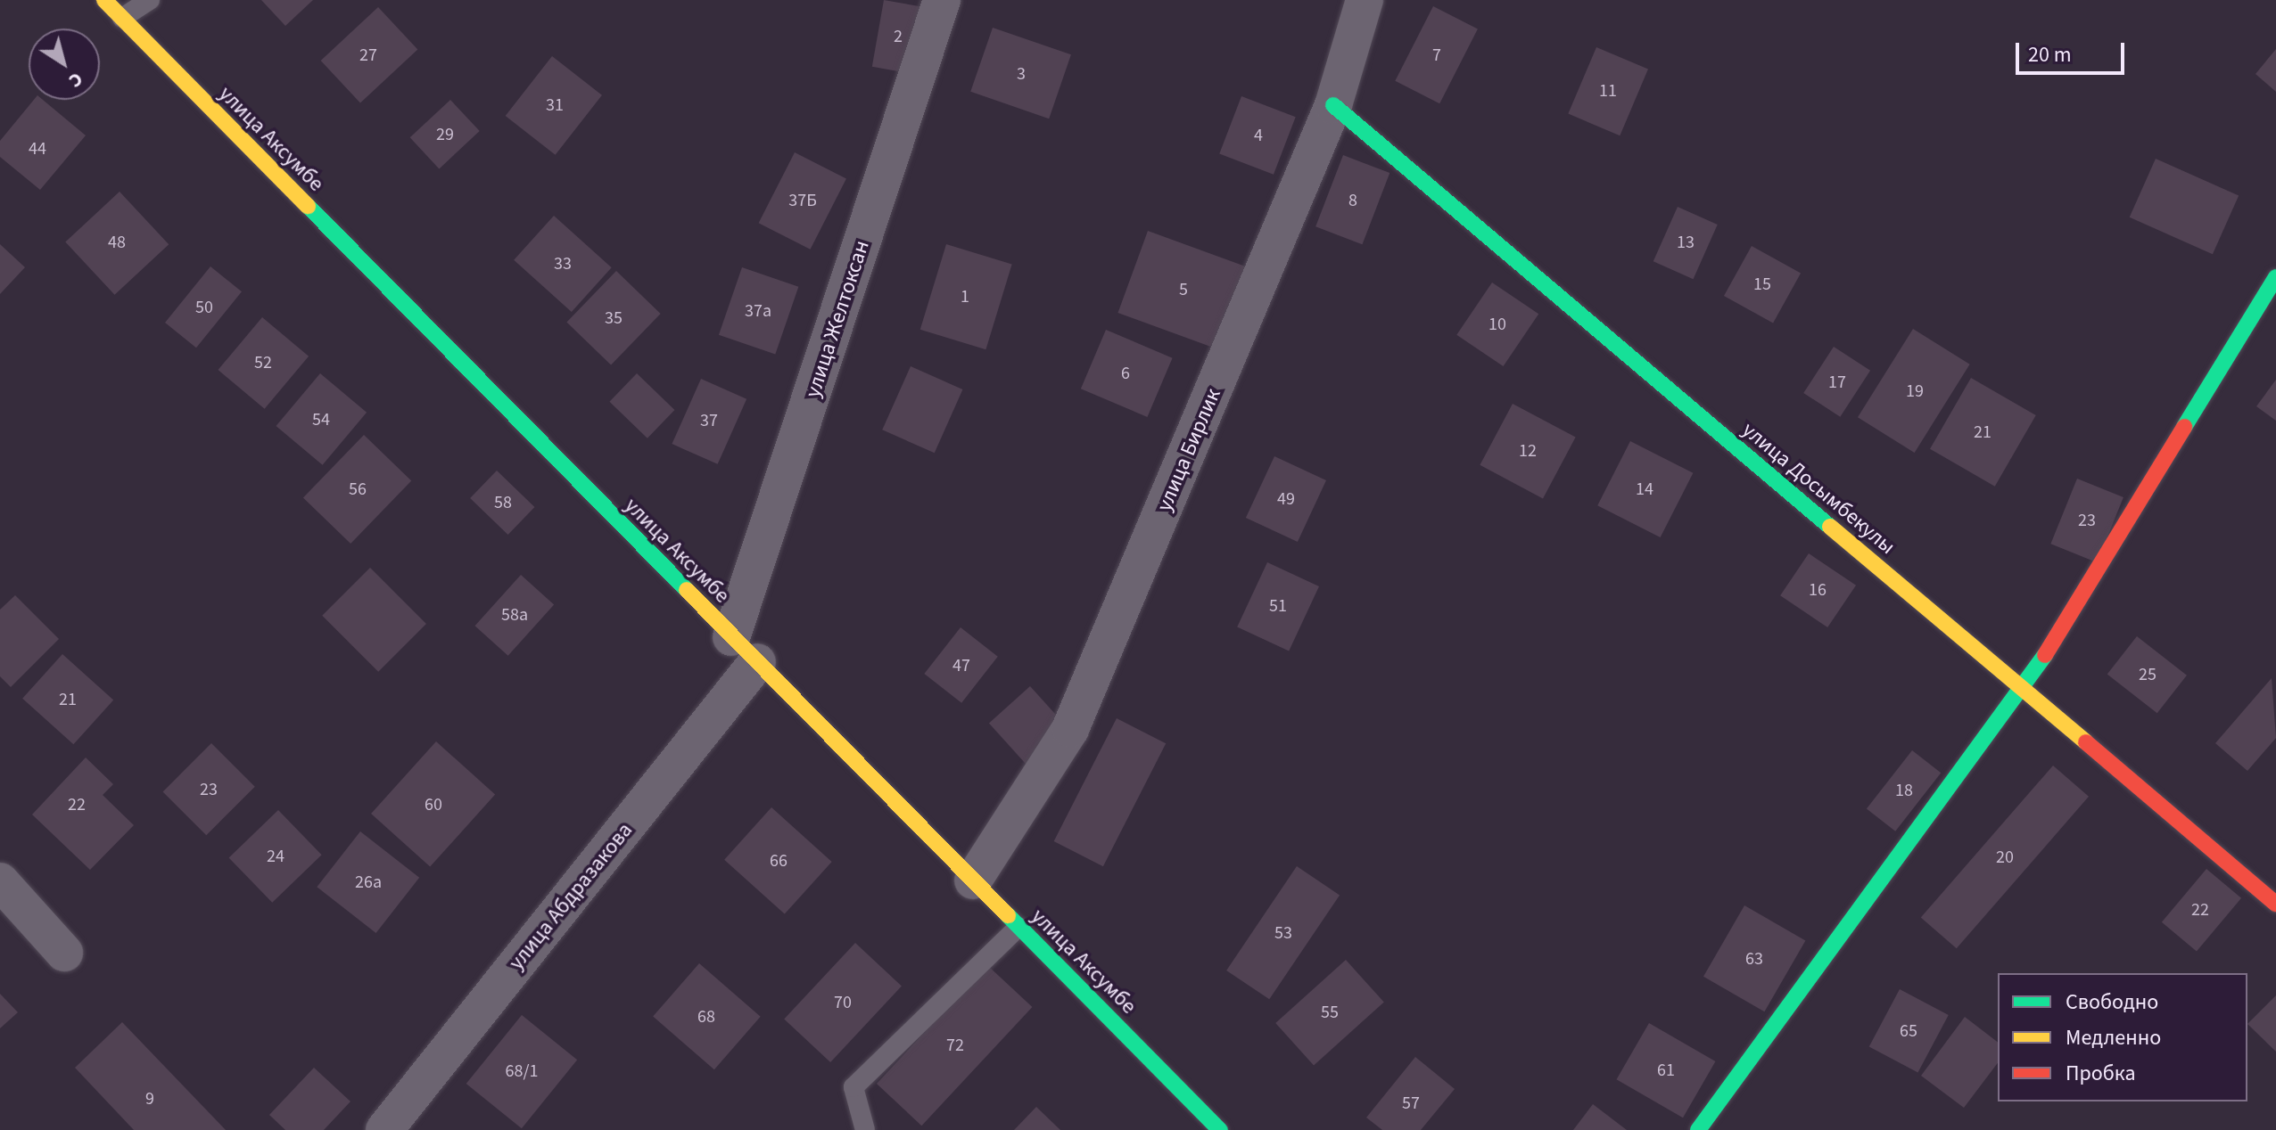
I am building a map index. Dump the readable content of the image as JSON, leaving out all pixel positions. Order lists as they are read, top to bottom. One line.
{"streets":{"street":["улица Аксумбе","улица Желтоксан","улица Бирлик","улица Досымбекулы","улица Абдразакова"]},"crossings":[["улица Аксумбе","улица Желтоксан"],["улица Аксумбе","улица Бирлик"],["улица Аксумбе","улица Абдразакова"],["улица Желтоксан","улица Абдразакова"],["улица Бирлик","улица Досымбекулы"]],"house_numbers":["2","27","7","3","11","31","29","4","44","37Б","8","48","13","33","15","5","1","50","37а","35","10","52","6","17","19","54","37","21","12","56","14","49","58","23","16","51","58а","47","25","21","23","18","22","60","24","20","66","26а","22","53","63","70","55","68","65","72","61","68/1","9","57"],"legend":["Свободно","Медленно","Пробка"],"scale_bar":"20 m","north":"bottom right"}
